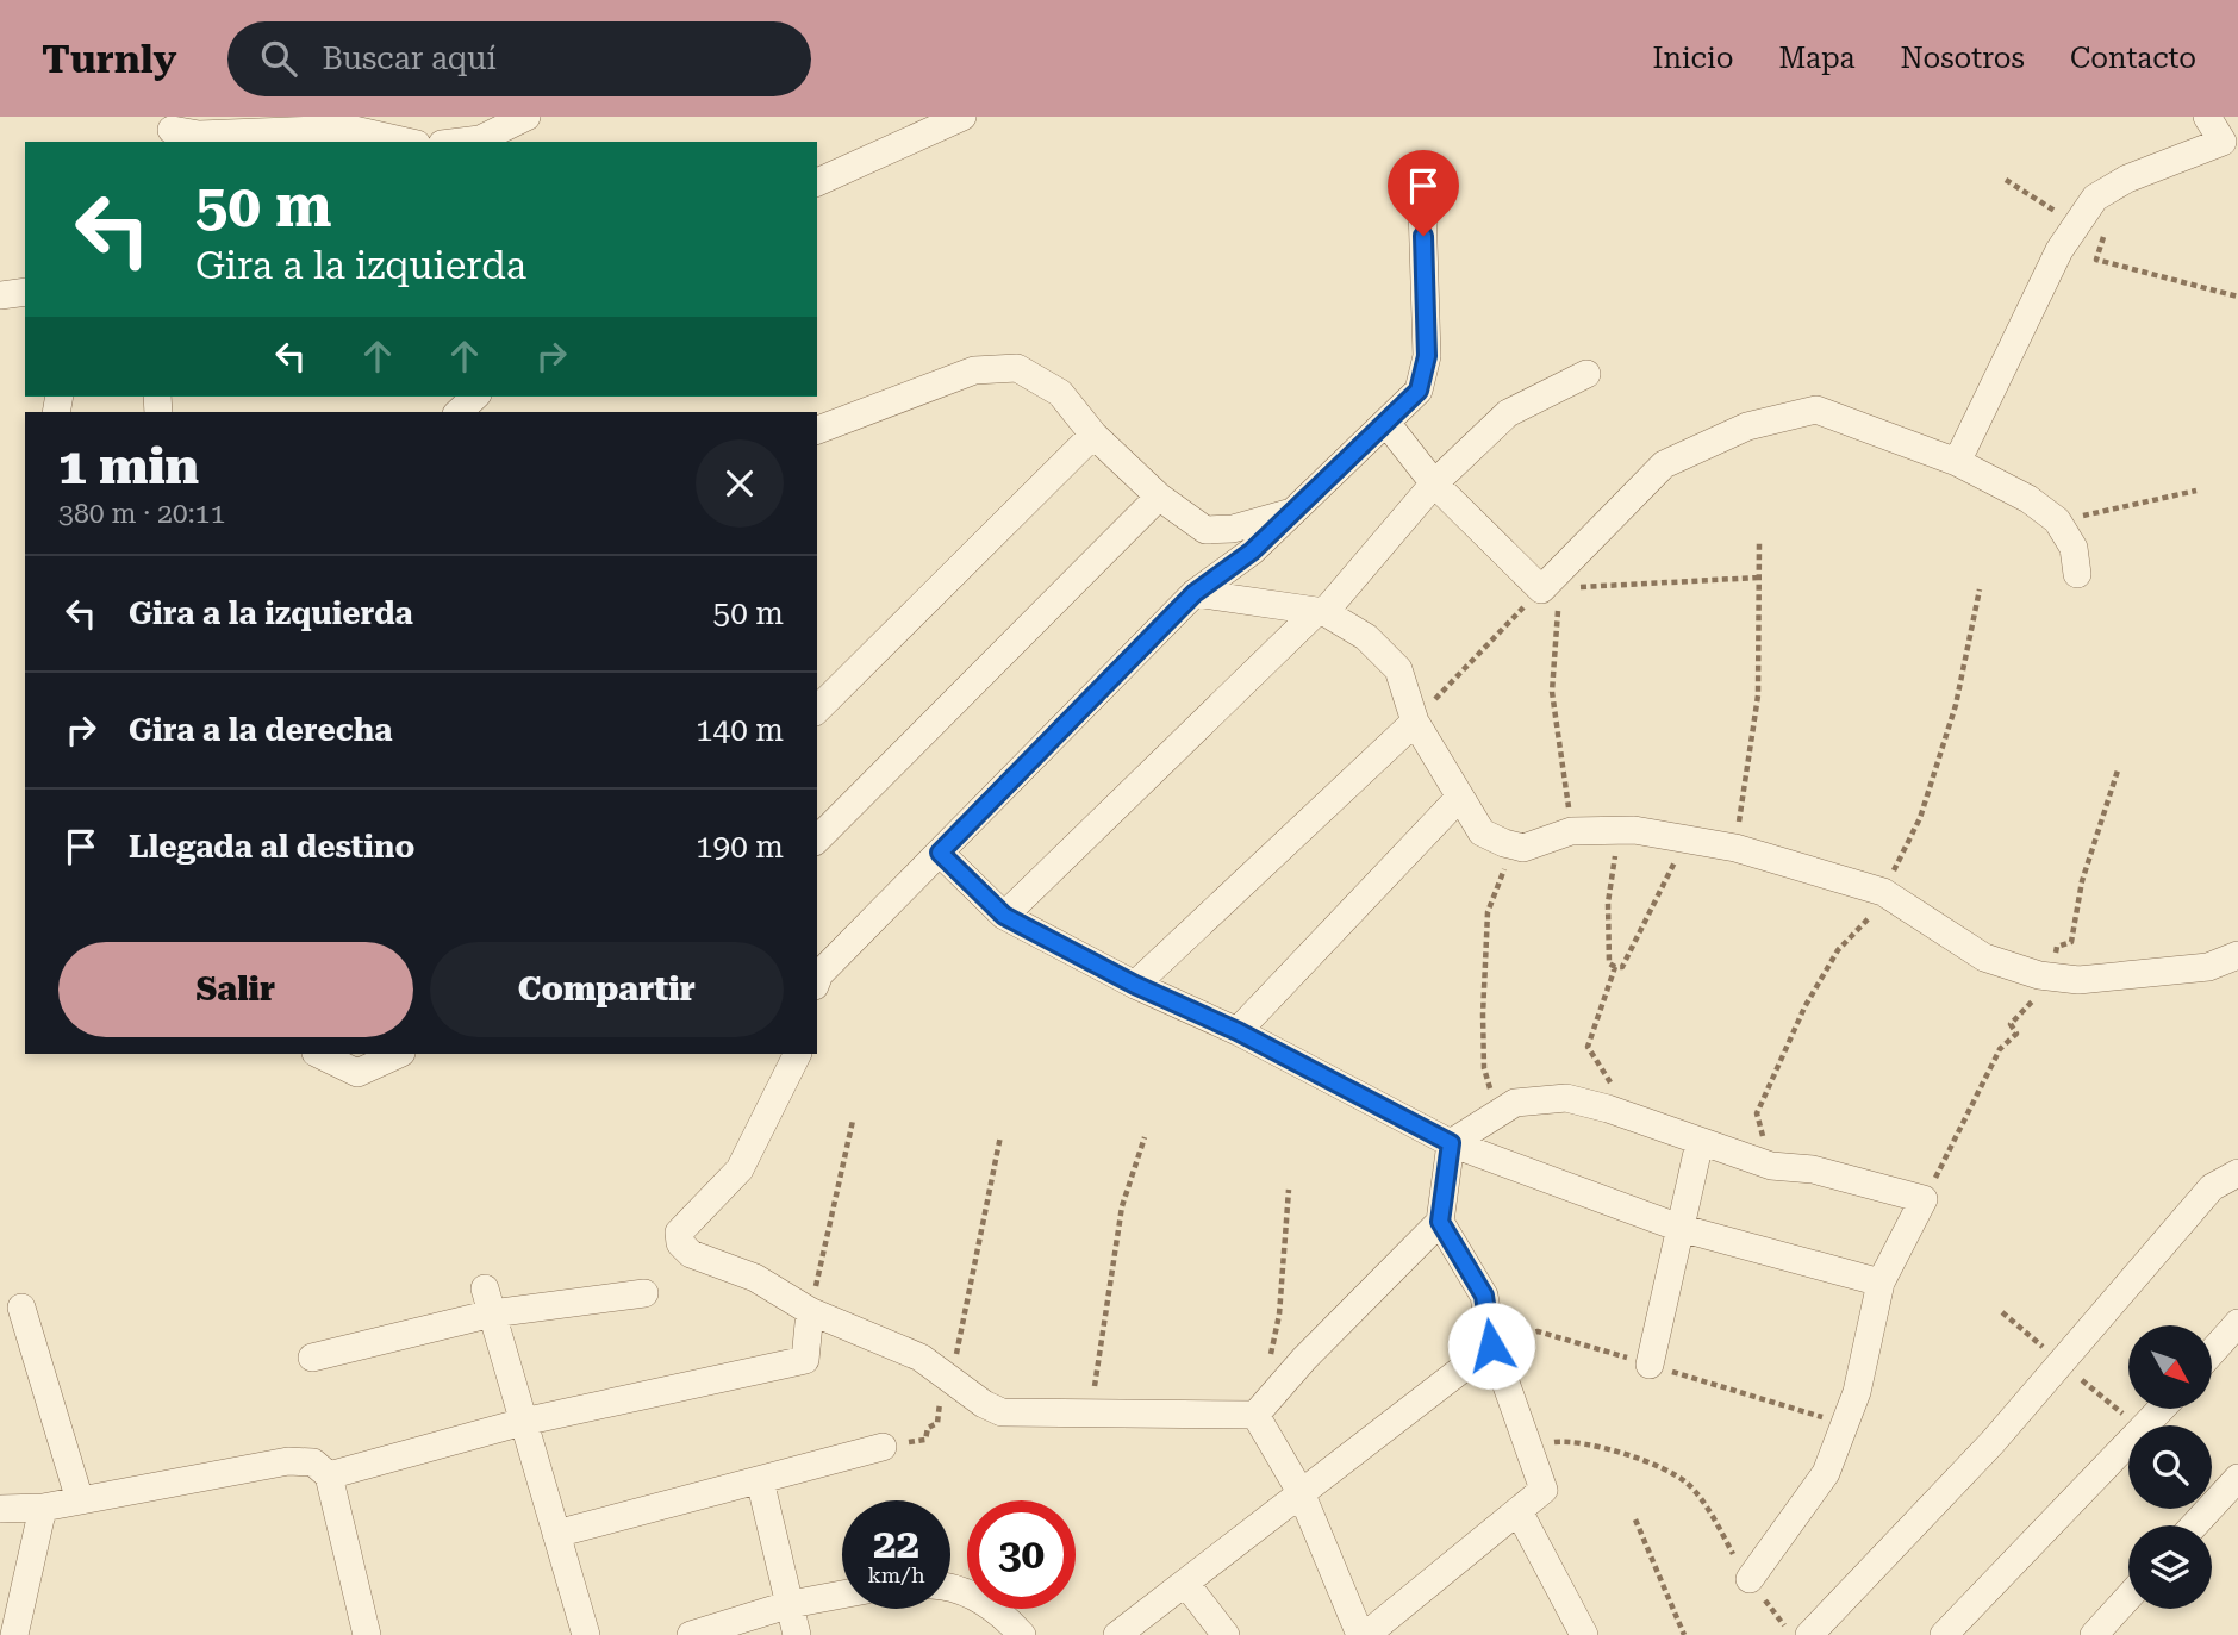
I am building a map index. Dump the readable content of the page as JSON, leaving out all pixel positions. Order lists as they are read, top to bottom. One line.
{"north":"bottom right","page":{"header":"Turnly","search":"Buscar aquí","nav":["Inicio","Mapa","Nosotros","Contacto"],"turn":["50 m","Gira a la izquierda"],"heading":["1 min","380 m · 20:11"],"list":[{"name":"Gira a la izquierda","value":"50 m"},{"name":"Gira a la derecha","value":"140 m"},{"name":"Llegada al destino","value":"190 m"}],"buttons":["Salir","Compartir"],"speed":"22 km/h","limit":"30"}}
